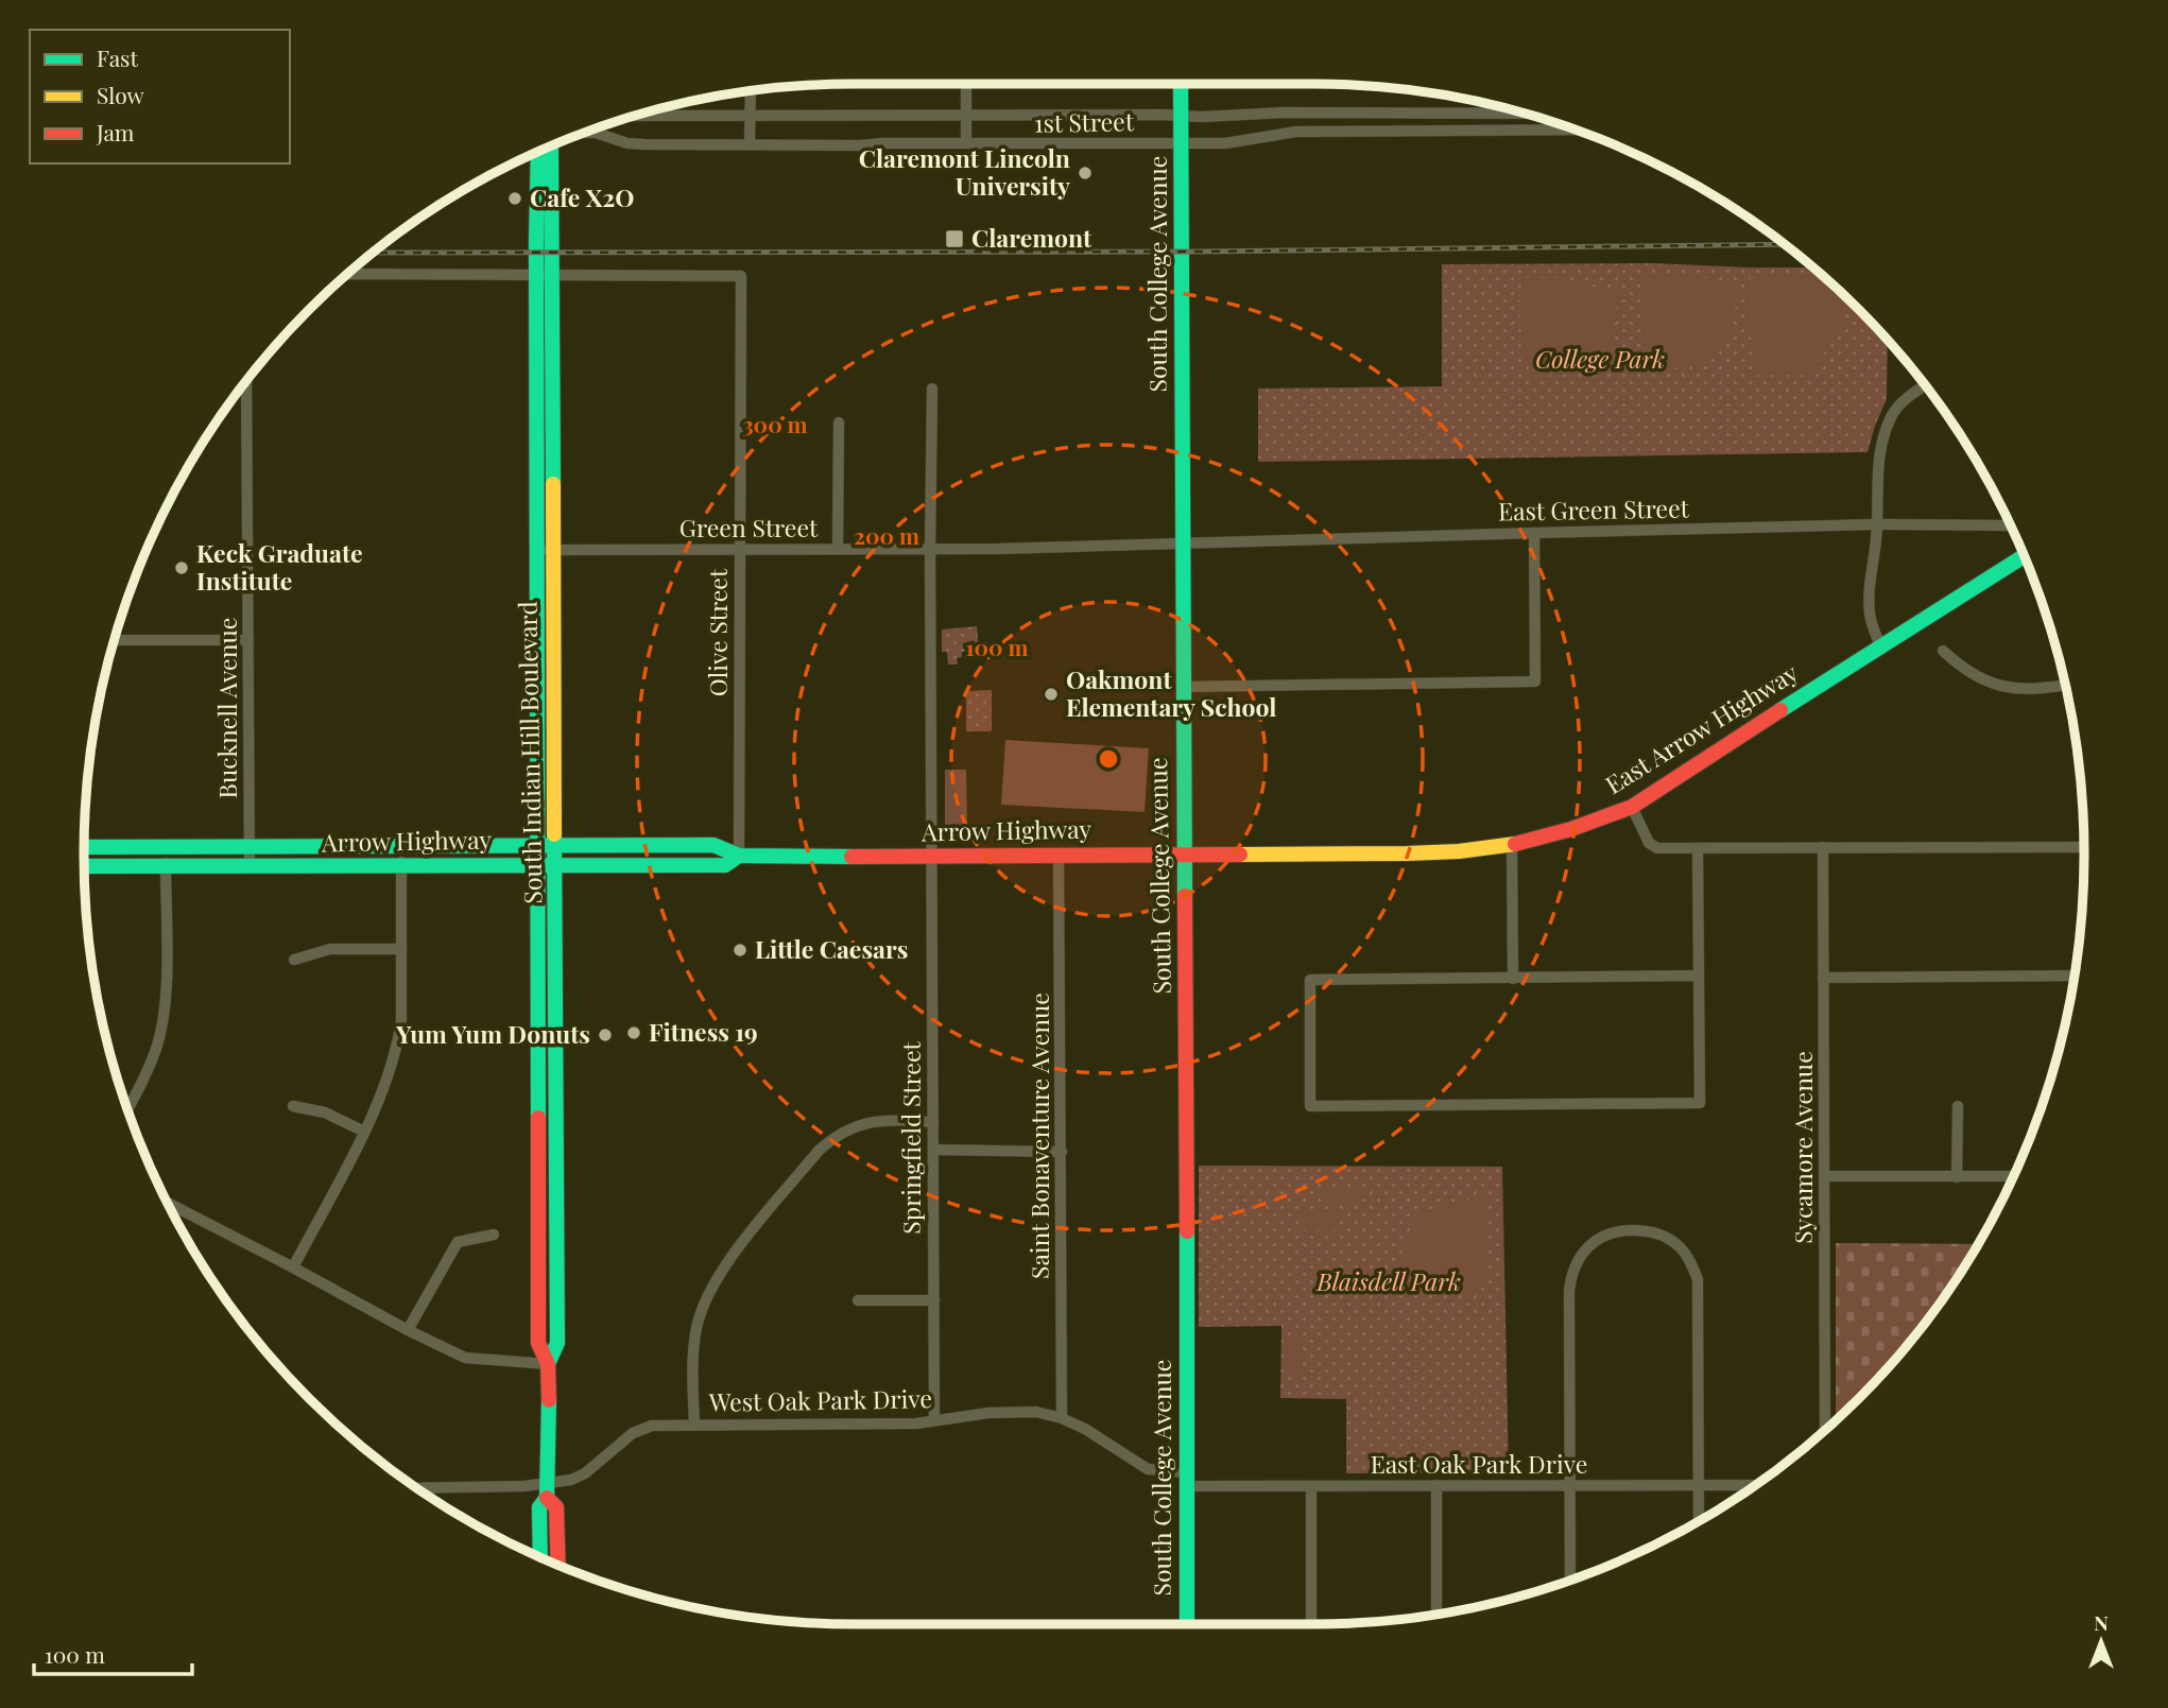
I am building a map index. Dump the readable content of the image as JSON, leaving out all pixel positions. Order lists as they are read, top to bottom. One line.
{"streets":{"main road":["South College Avenue","East Arrow Highway","South Indian Hill Boulevard","Arrow Highway"],"street":["1st Street","East Green Street","Green Street","Olive Street","Bucknell Avenue","Saint Bonaventure Avenue","Springfield Street","Sycamore Avenue","West Oak Park Drive","East Oak Park Drive"]},"crossings":[["1st Street","South College Avenue"],["South College Avenue","East Green Street"],["South College Avenue","Green Street"],["South College Avenue","East Arrow Highway"],["South College Avenue","Arrow Highway"],["South College Avenue","West Oak Park Drive"],["South College Avenue","East Oak Park Drive"],["East Green Street","Green Street"],["Green Street","Olive Street"],["Green Street","South Indian Hill Boulevard"],["Green Street","Springfield Street"],["Olive Street","South Indian Hill Boulevard"],["Olive Street","Arrow Highway"],["Bucknell Avenue","Arrow Highway"],["East Arrow Highway","Arrow Highway"],["South Indian Hill Boulevard","Arrow Highway"],["South Indian Hill Boulevard","West Oak Park Drive"],["Arrow Highway","Saint Bonaventure Avenue"],["Arrow Highway","Springfield Street"],["Saint Bonaventure Avenue","West Oak Park Drive"],["Springfield Street","West Oak Park Drive"],["West Oak Park Drive","East Oak Park Drive"]],"parks":["College Park","Blaisdell Park"],"places":{"other":["Claremont Lincoln University","Cafe X2O","Keck Graduate Institute","Oakmont Elementary School","Little Caesars","Fitness 19","Yum Yum Donuts"],"transit":["Claremont"]},"legend":["Fast","Slow","Jam"],"scale_bar":"100 m","north":"top","rings":["300 m","200 m","100 m"]}
